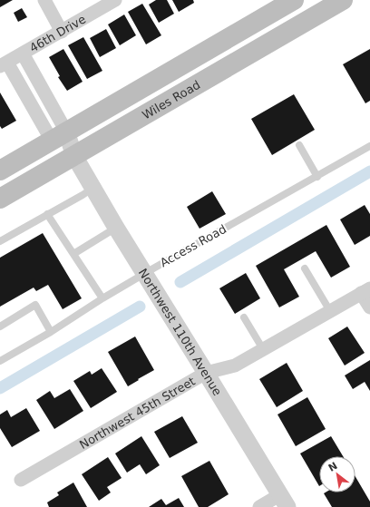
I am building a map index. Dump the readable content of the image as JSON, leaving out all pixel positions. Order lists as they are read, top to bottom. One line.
{"streets":{"main road":["Wiles Road"],"street":["46th Drive","Northwest 110th Avenue","Northwest 45th Street"],"lane":["Access Road"]},"crossings":[["Wiles Road","Northwest 110th Avenue"],["Access Road","Northwest 110th Avenue"],["Northwest 110th Avenue","Northwest 45th Street"]],"north":"top left"}
